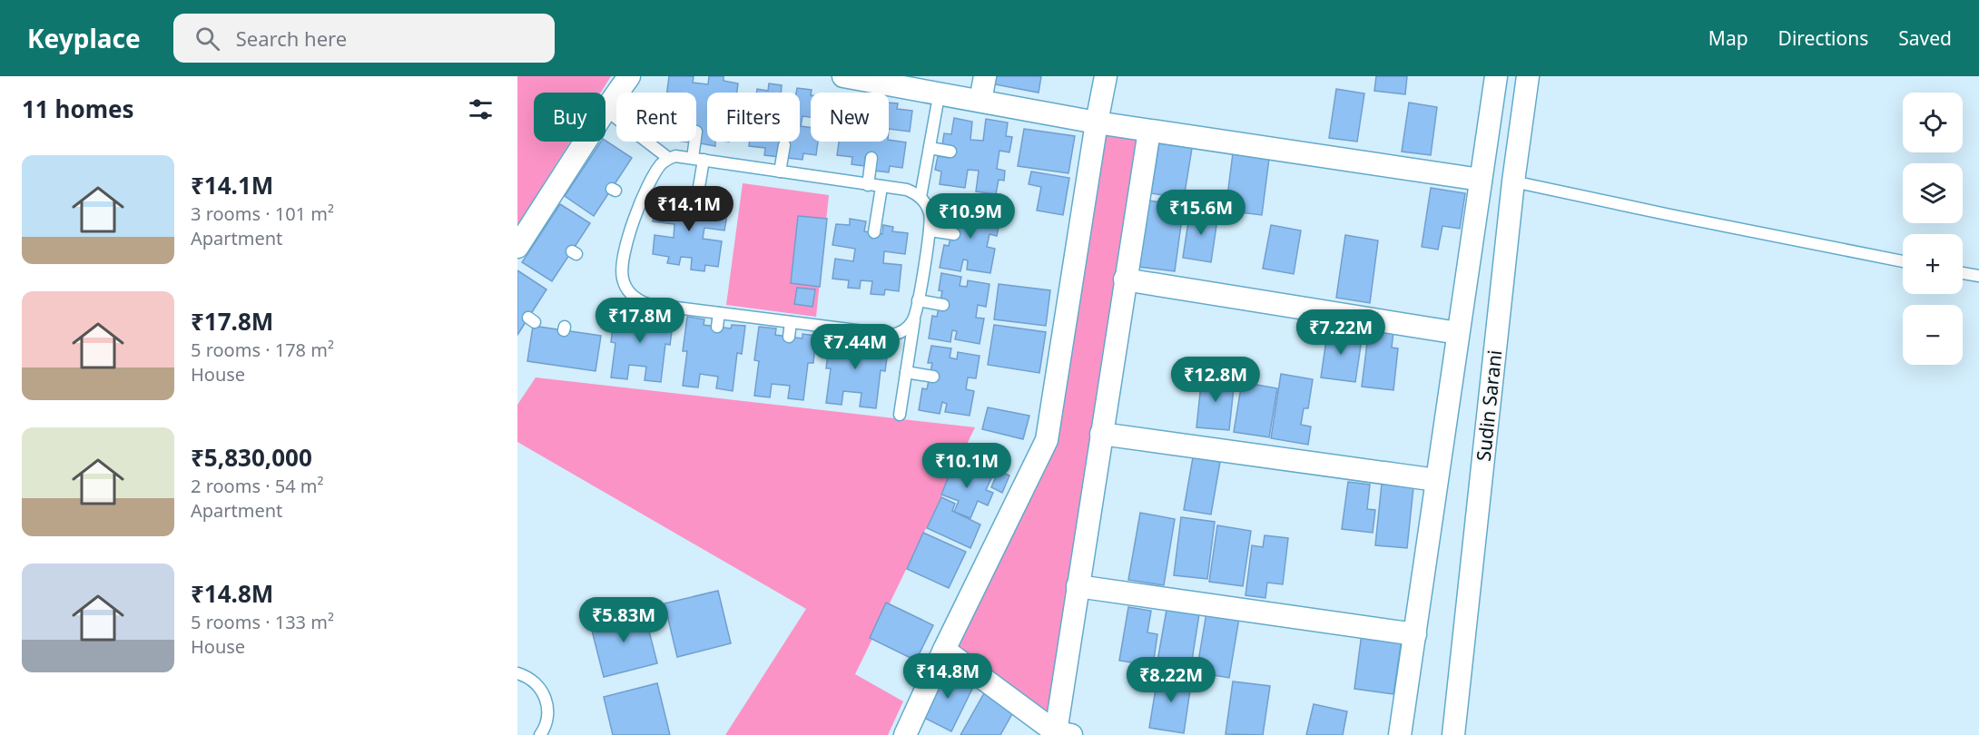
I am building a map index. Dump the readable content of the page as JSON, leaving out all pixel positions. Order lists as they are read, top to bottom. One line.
{"streets":{"street":["Sudin Sarani"]},"page":{"header":"Keyplace","search":"Search here","nav":["Map","Directions","Saved"],"heading":"11 homes","map_buttons":["+","−"],"chip":["Buy","Rent","Filters","New"],"list":[{"name":"₹14.1M","note":"3 rooms · 101 m² · Apartment"},{"name":"₹17.8M","note":"5 rooms · 178 m² · House"},{"name":"₹5,830,000","note":"2 rooms · 54 m² · Apartment"},{"name":"₹14.8M","note":"5 rooms · 133 m² · House"}],"price":["₹14.1M","₹15.6M","₹10.9M","₹17.8M","₹7.22M","₹7.44M","₹12.8M","₹10.1M","₹5.83M","₹14.8M","₹8.22M"]}}
